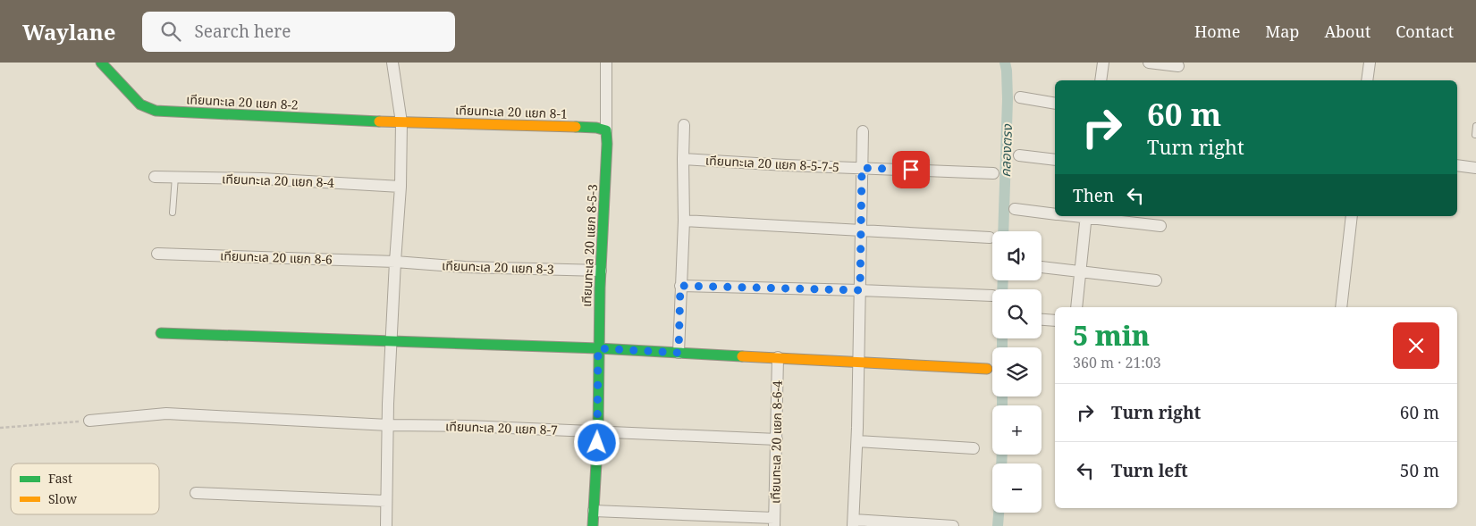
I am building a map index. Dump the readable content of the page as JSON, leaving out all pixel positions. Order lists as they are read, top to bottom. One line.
{"streets":{"street":["เทียนทะเล 20 แยก 8-2","เทียนทะเล 20 แยก 8-1","เทียนทะเล 20 แยก 8-5-7-5","เทียนทะเล 20 แยก 8-4","เทียนทะเล 20 แยก 8-5-3","เทียนทะเล 20 แยก 8-6","เทียนทะเล 20 แยก 8-3","เทียนทะเล 20 แยก 8-7","เทียนทะเล 20 แยก 8-6-4"]},"crossings":[["เทียนทะเล 20 แยก 8-2","เทียนทะเล 20 แยก 8-1"],["เทียนทะเล 20 แยก 8-1","เทียนทะเล 20 แยก 8-5-3"],["เทียนทะเล 20 แยก 8-5-3","เทียนทะเล 20 แยก 8-3"],["เทียนทะเล 20 แยก 8-5-3","เทียนทะเล 20 แยก 8-7"],["เทียนทะเล 20 แยก 8-6","เทียนทะเล 20 แยก 8-3"],["เทียนทะเล 20 แยก 8-7","เทียนทะเล 20 แยก 8-6-4"]],"water":["คลองตรง"],"legend":["Fast","Slow"],"page":{"header":"Waylane","search":"Search here","nav":["Home","Map","About","Contact"],"turn":["60 m","Turn right"],"then":"Then","map_buttons":["+","−"],"heading":["5 min","360 m · 21:03"],"list":[{"name":"Turn right","value":"60 m"},{"name":"Turn left","value":"50 m"}]}}
